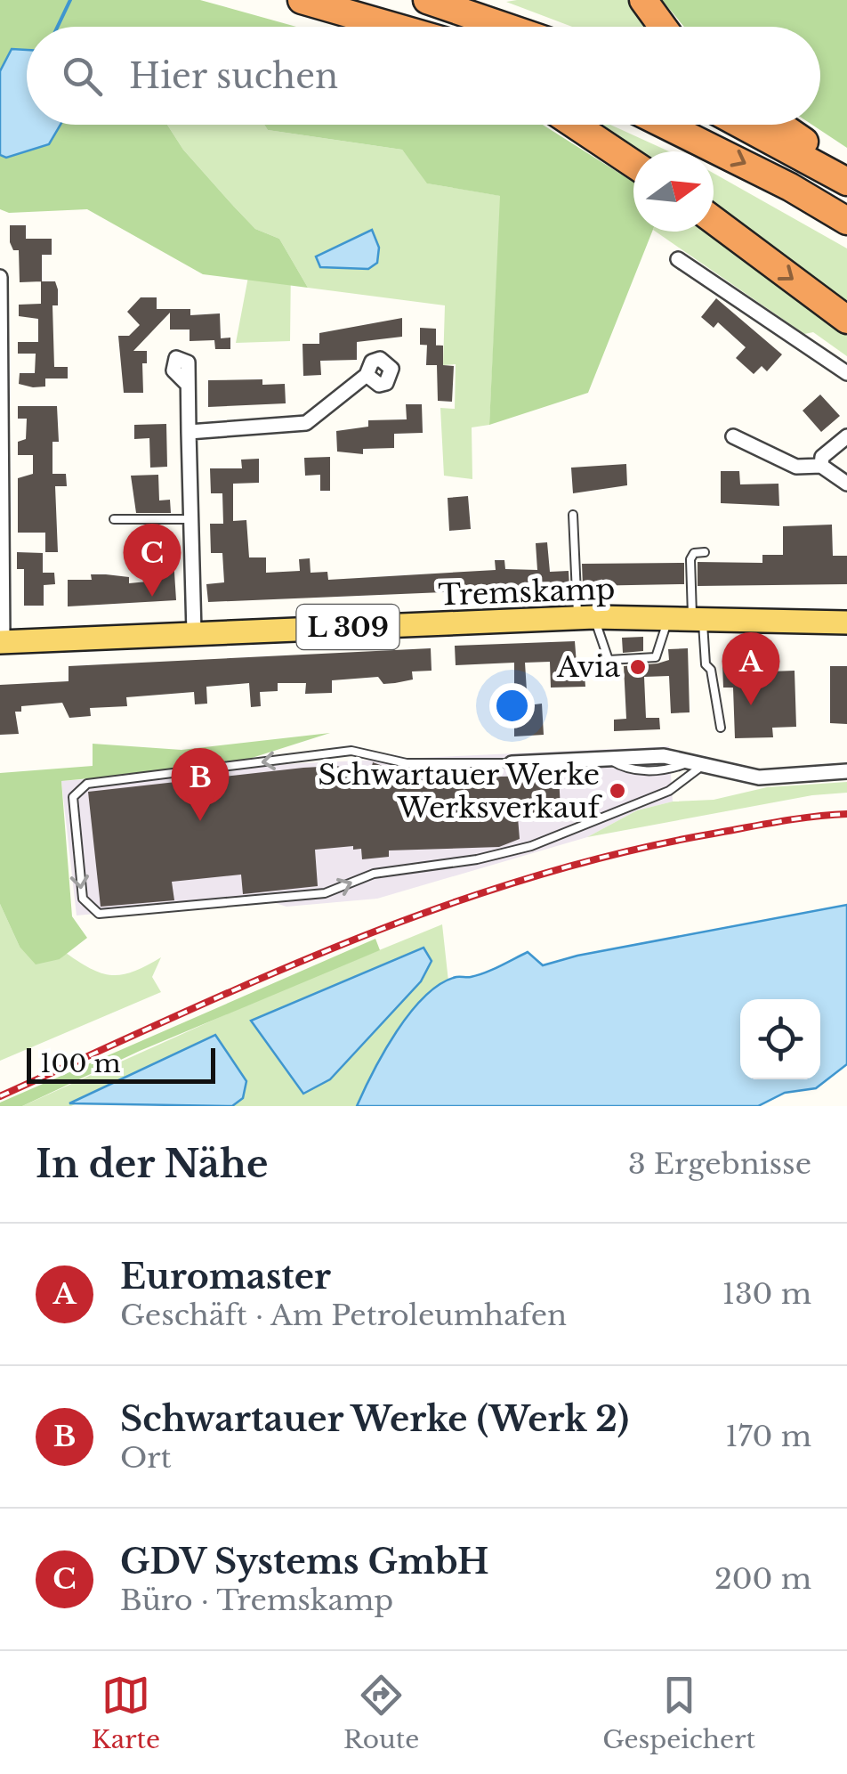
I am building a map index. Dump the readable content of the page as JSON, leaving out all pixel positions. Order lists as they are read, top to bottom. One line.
{"streets":{"main road":["Tremskamp","L 309"]},"places":["Avia","Schwartauer Werke Werksverkauf"],"scale_bar":"100 m","north":"right","page":{"search":"Hier suchen","pins":["C","A","B"],"scale":"100 m","heading":["In der Nähe","3 Ergebnisse"],"list":[{"mark":"A","name":"Euromaster","note":"Geschäft · Am Petroleumhafen","value":"130 m"},{"mark":"B","name":"Schwartauer Werke (Werk 2)","note":"Ort","value":"170 m"},{"mark":"C","name":"GDV Systems GmbH","note":"Büro · Tremskamp","value":"200 m"}],"nav":["Karte","Route","Gespeichert"]}}
